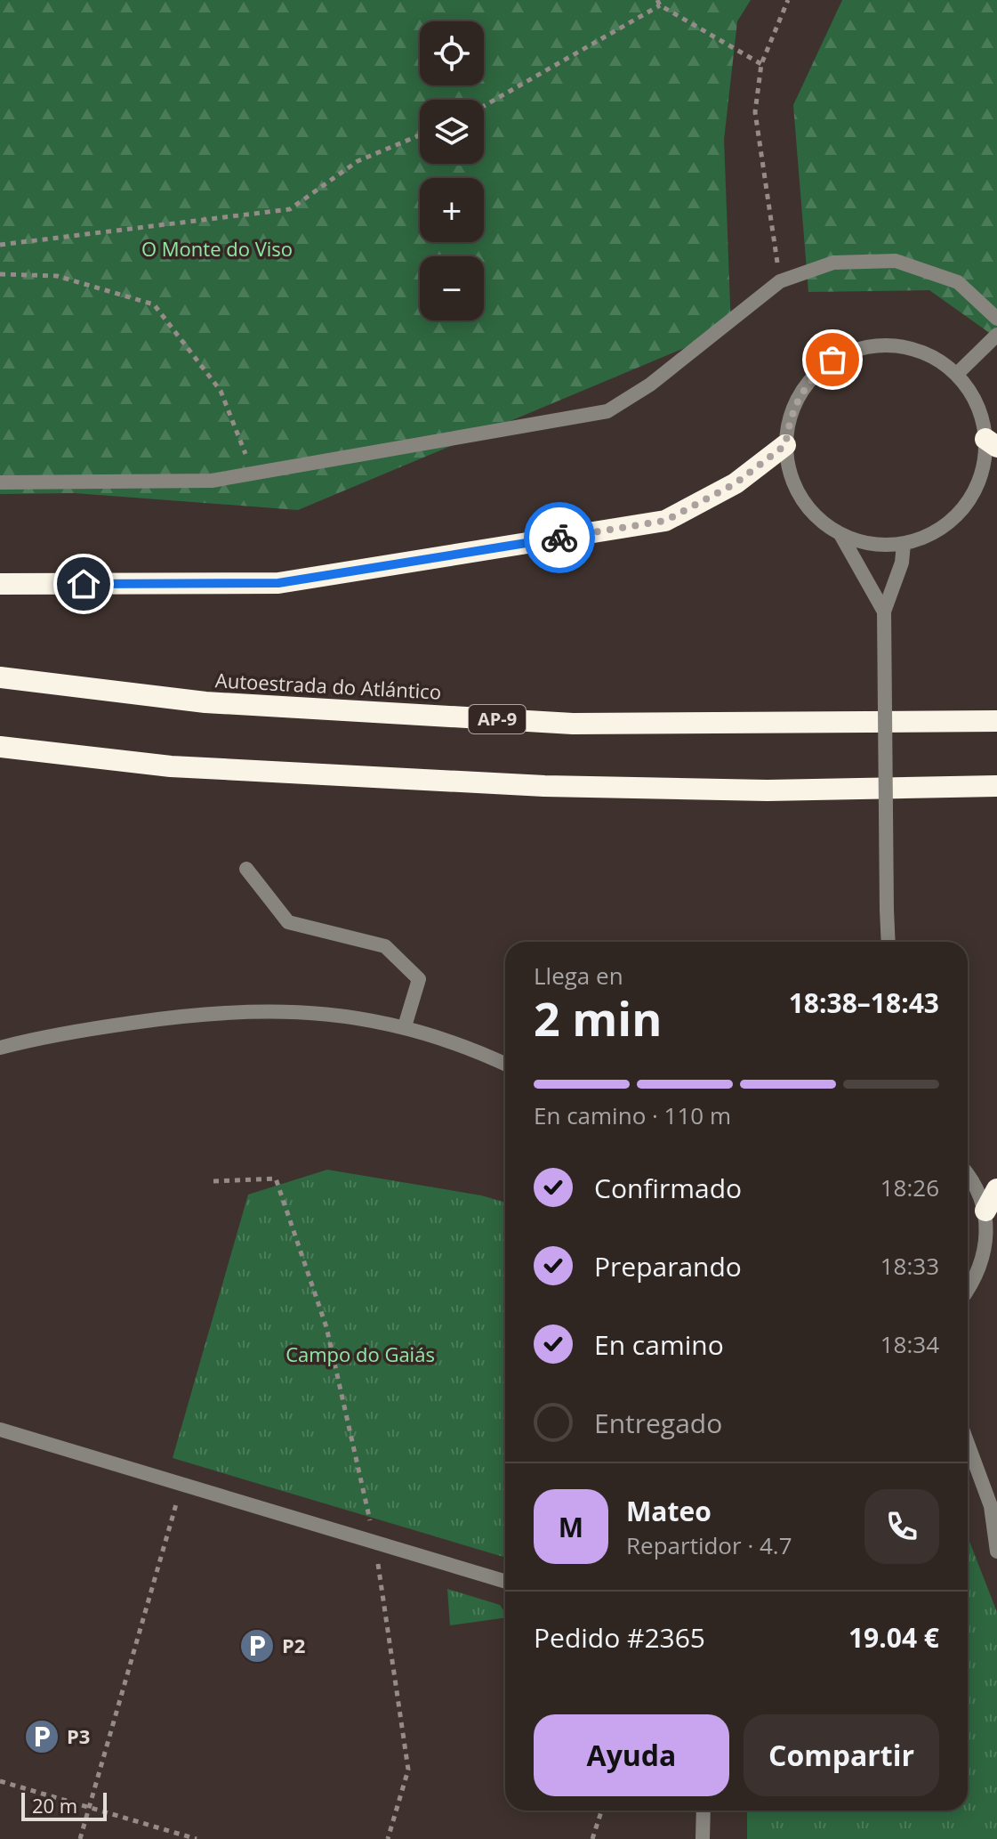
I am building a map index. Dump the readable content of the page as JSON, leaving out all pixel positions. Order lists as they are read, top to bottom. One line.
{"streets":{"highway":["Autoestrada do Atlántico","AP-9"]},"parks":["O Monte do Viso","Campo do Gaiás"],"places":{"parking":["P2","P3"]},"scale_bar":"20 m","page":{"map_buttons":["+","−"],"heading":["2 min","Llega en","18:38–18:43"],"panel":["Mateo","Repartidor · 4.7","Pedido #2365","19.04 €"],"bar":"En camino · 110 m","list":[["Confirmado","18:26"],["Preparando","18:33"],["En camino","18:34"],"Entregado"],"round":"M","buttons":["Ayuda","Compartir"],"scale":"20 m"}}
